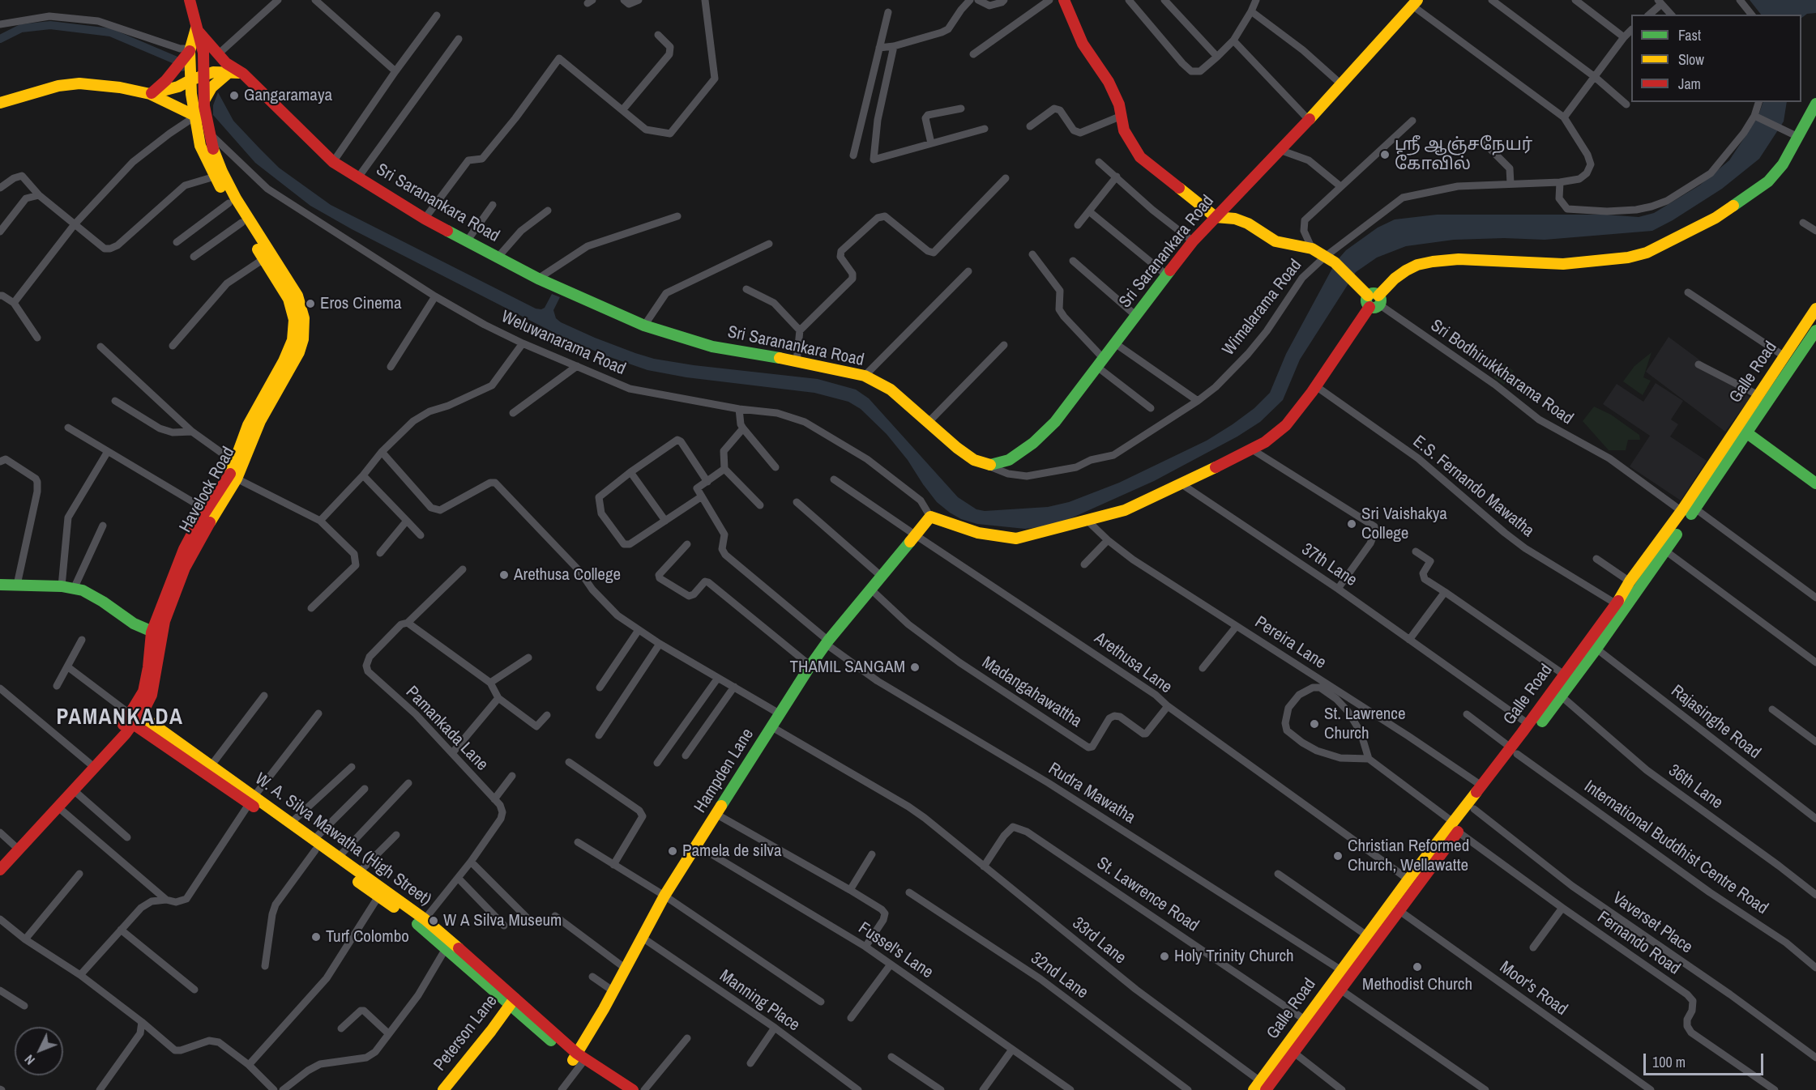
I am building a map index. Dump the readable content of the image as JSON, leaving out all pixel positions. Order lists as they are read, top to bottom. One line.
{"streets":{"main road":["Sri Saranankara Road","Galle Road","Havelock Road","Hampden Lane","W. A. Silva Mawatha (High Street)","Peterson Lane"],"street":["Wimalarama Road","Weluwanarama Road","Sri Bodhirukkharama Road","E.S. Fernando Mawatha","37th Lane","Pereira Lane","Arethusa Lane","Madangahawattha","Rajasinghe Road","Pamankada Lane","36th Lane","Rudra Mawatha","International Buddhist Centre Road","St. Lawrence Road","Vaverset Place","33rd Lane","Fernando Road","Fussel's Lane","32nd Lane","Moor's Road","Manning Place"]},"crossings":[["Sri Saranankara Road","Wimalarama Road"],["Sri Saranankara Road","Havelock Road"],["Weluwanarama Road","Havelock Road"],["Weluwanarama Road","Hampden Lane"],["Sri Bodhirukkharama Road","Galle Road"],["Galle Road","E.S. Fernando Mawatha"],["Galle Road","37th Lane"],["Galle Road","Pereira Lane"],["Galle Road","Arethusa Lane"],["Galle Road","Rajasinghe Road"],["Galle Road","36th Lane"],["Galle Road","Rudra Mawatha"],["Galle Road","International Buddhist Centre Road"],["Galle Road","St. Lawrence Road"],["Galle Road","Vaverset Place"],["Galle Road","33rd Lane"],["Galle Road","Fernando Road"],["Galle Road","Moor's Road"],["Havelock Road","W. A. Silva Mawatha (High Street)"],["Arethusa Lane","Madangahawattha"],["Arethusa Lane","Hampden Lane"],["Madangahawattha","Hampden Lane"],["Pamankada Lane","W. A. Silva Mawatha (High Street)"],["Hampden Lane","Rudra Mawatha"],["Hampden Lane","W. A. Silva Mawatha (High Street)"],["Hampden Lane","33rd Lane"],["Hampden Lane","Fussel's Lane"],["Hampden Lane","Manning Place"],["W. A. Silva Mawatha (High Street)","Peterson Lane"],["St. Lawrence Road","33rd Lane"]],"districts":["PAMANKADA"],"places":["Gangaramaya","ஸ்ரீ ஆஞ்சநேயர் கோவில்","Eros Cinema","Sri Vaishakya College","Arethusa College","THAMIL SANGAM","St. Lawrence Church","Pamela de silva","Christian Reformed Church, Wellawatte","W A Silva Museum","Turf Colombo","Holy Trinity Church","Methodist Church"],"legend":["Fast","Slow","Jam"],"scale_bar":"100 m","north":"bottom left"}
